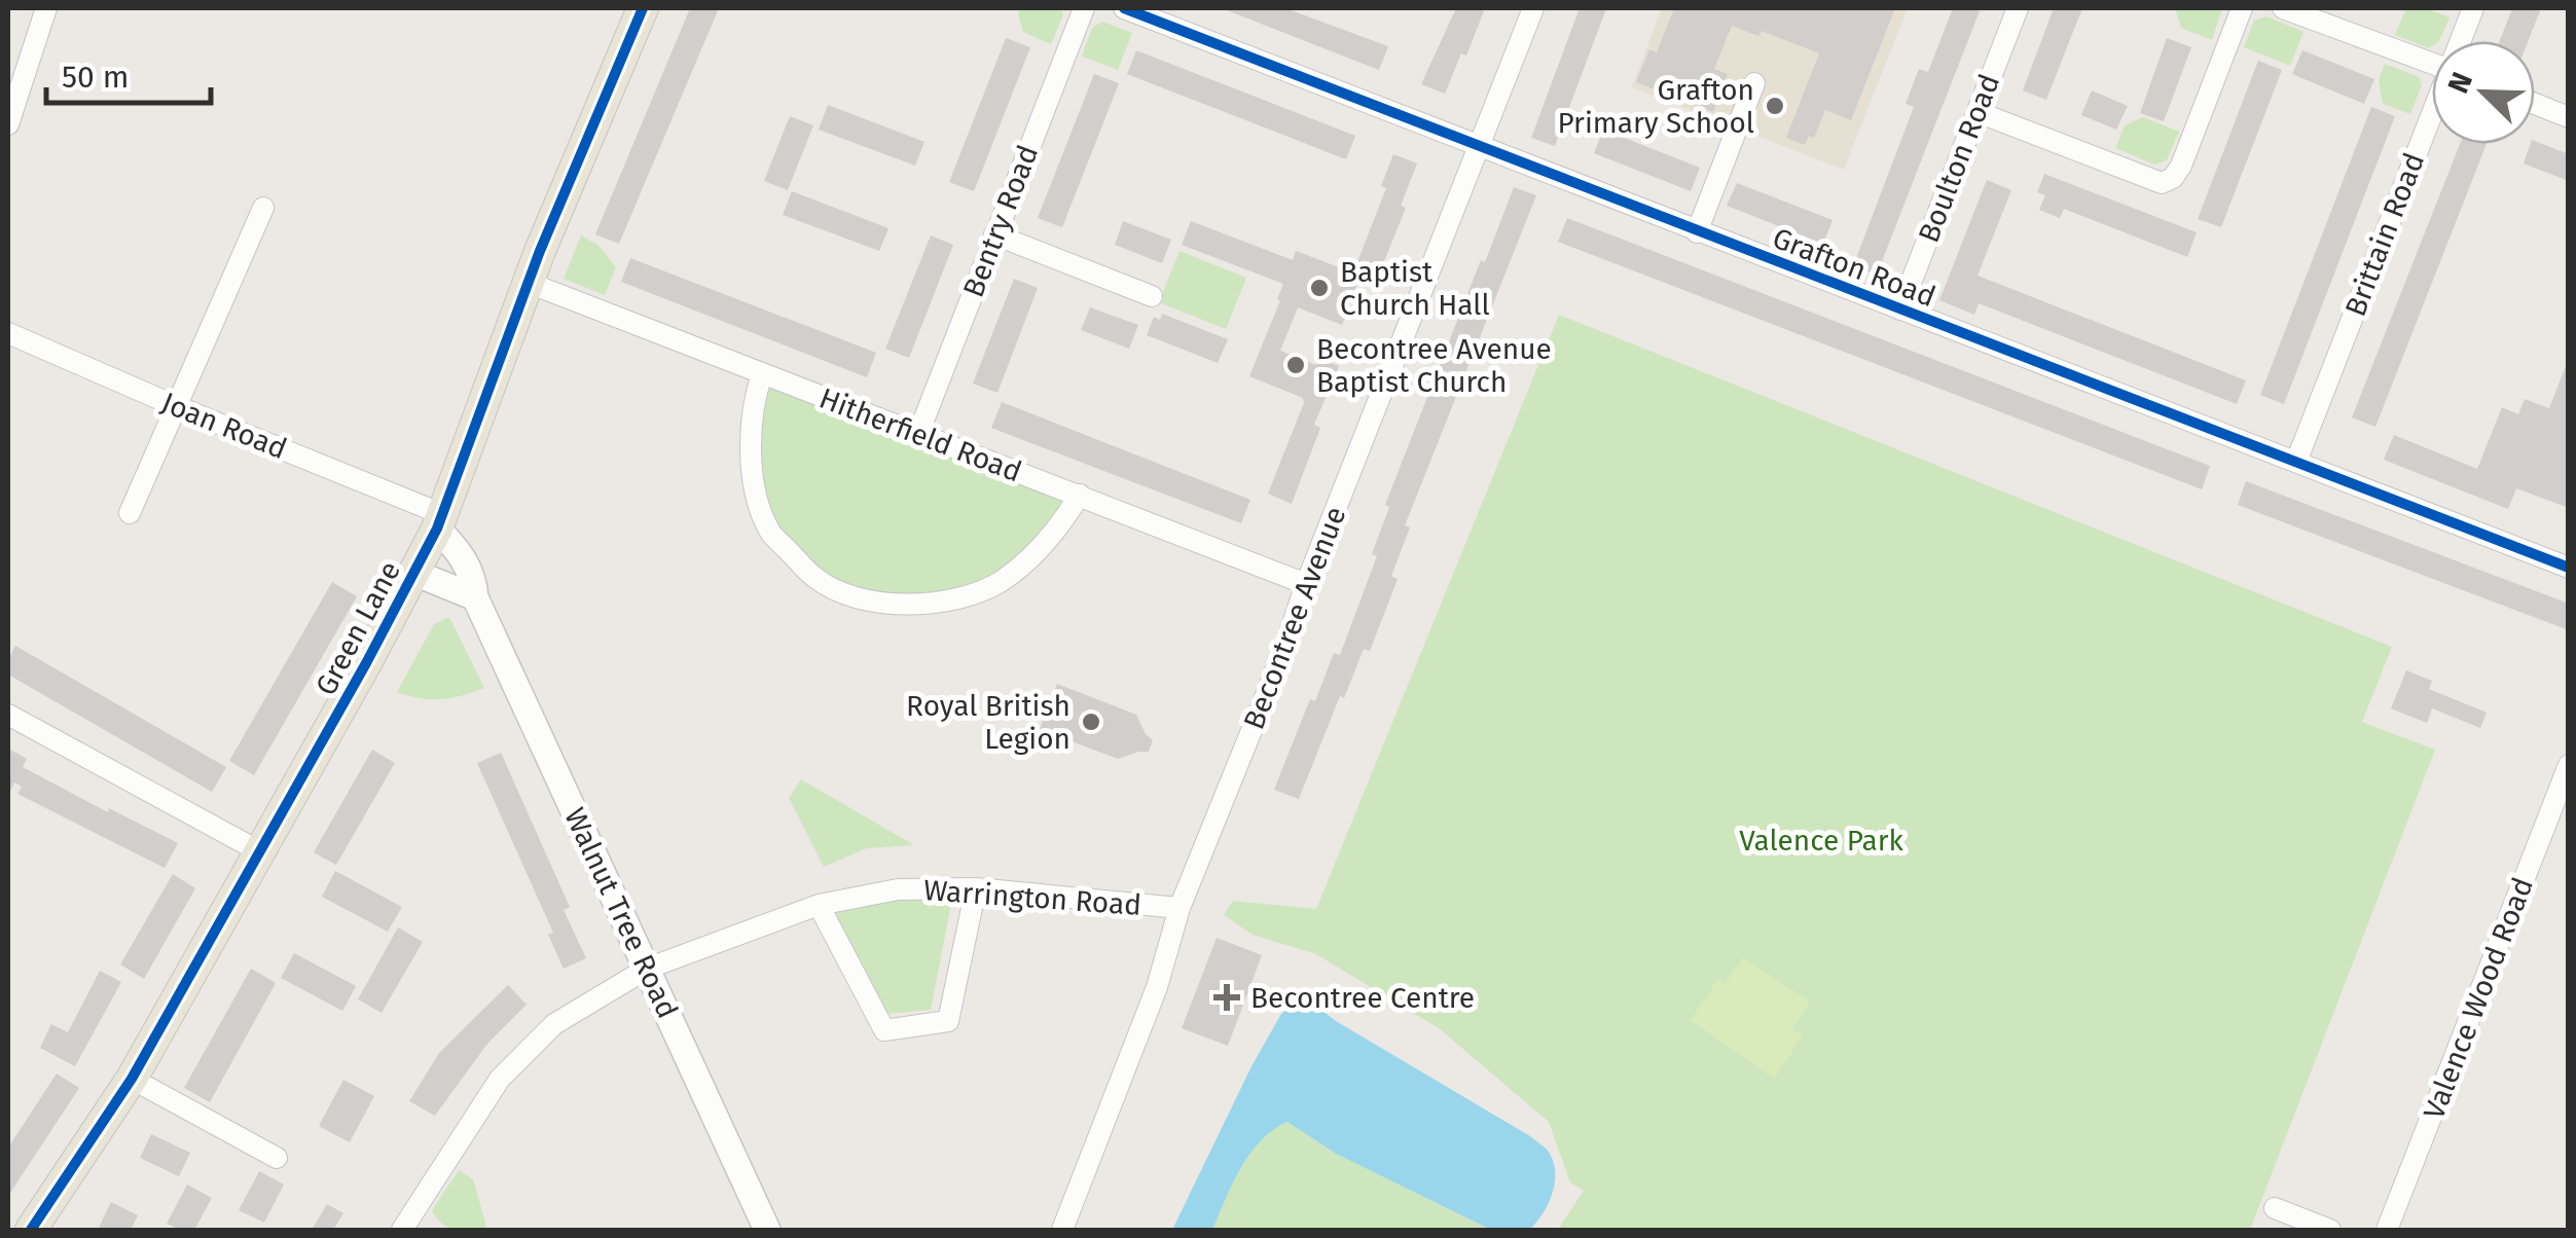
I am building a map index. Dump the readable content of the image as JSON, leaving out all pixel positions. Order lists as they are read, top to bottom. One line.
{"streets":{"main road":["Green Lane"],"street":["Boulton Road","Bentry Road","Brittain Road","Grafton Road","Joan Road","Hitherfield Road","Becontree Avenue","Warrington Road","Walnut Tree Road","Valence Wood Road"]},"crossings":[["Boulton Road","Grafton Road"],["Bentry Road","Hitherfield Road"],["Brittain Road","Grafton Road"],["Grafton Road","Becontree Avenue"],["Joan Road","Green Lane"],["Joan Road","Walnut Tree Road"],["Hitherfield Road","Becontree Avenue"],["Hitherfield Road","Green Lane"],["Becontree Avenue","Warrington Road"],["Green Lane","Walnut Tree Road"],["Warrington Road","Walnut Tree Road"]],"parks":["Valence Park"],"places":{"other":["Grafton Primary School","Baptist Church Hall","Becontree Avenue Baptist Church","Royal British Legion"],"health":["Becontree Centre"]},"scale_bar":"50 m","north":"top left"}
